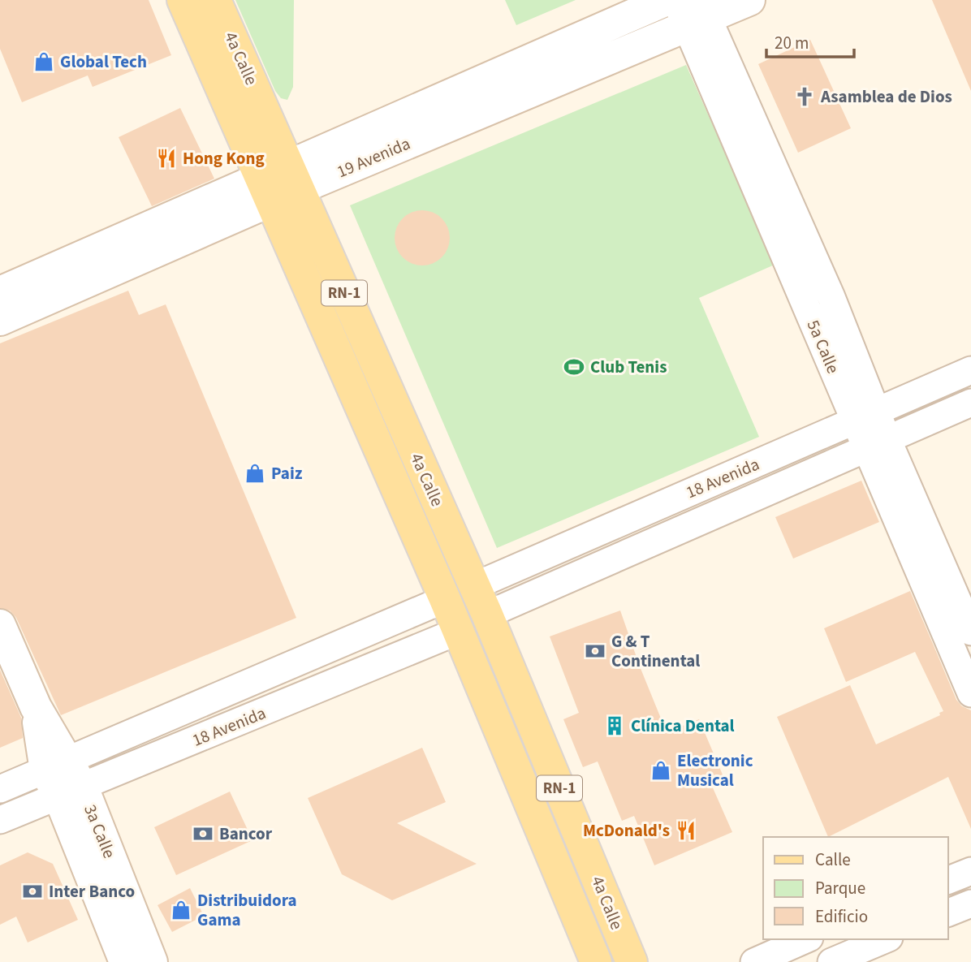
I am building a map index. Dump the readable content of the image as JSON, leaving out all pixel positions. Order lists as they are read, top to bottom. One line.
{"streets":{"main road":["4a Calle","19 Avenida","RN-1","3a Calle"],"street":["5a Calle","18 Avenida"]},"crossings":[["4a Calle","19 Avenida"],["4a Calle","18 Avenida"],["19 Avenida","5a Calle"],["5a Calle","18 Avenida"],["18 Avenida","3a Calle"]],"places":{"shop":["Global Tech","Paiz","Electronic Musical","Distribuidora Gama"],"church":["Asamblea de Dios"],"restaurant":["Hong Kong","McDonald's"],"sports":["Club Tenis"],"bank":["G & T Continental","Bancor","Inter Banco"],"building":["Clínica Dental"]},"legend":["Calle","Parque","Edificio"],"scale_bar":"20 m"}
